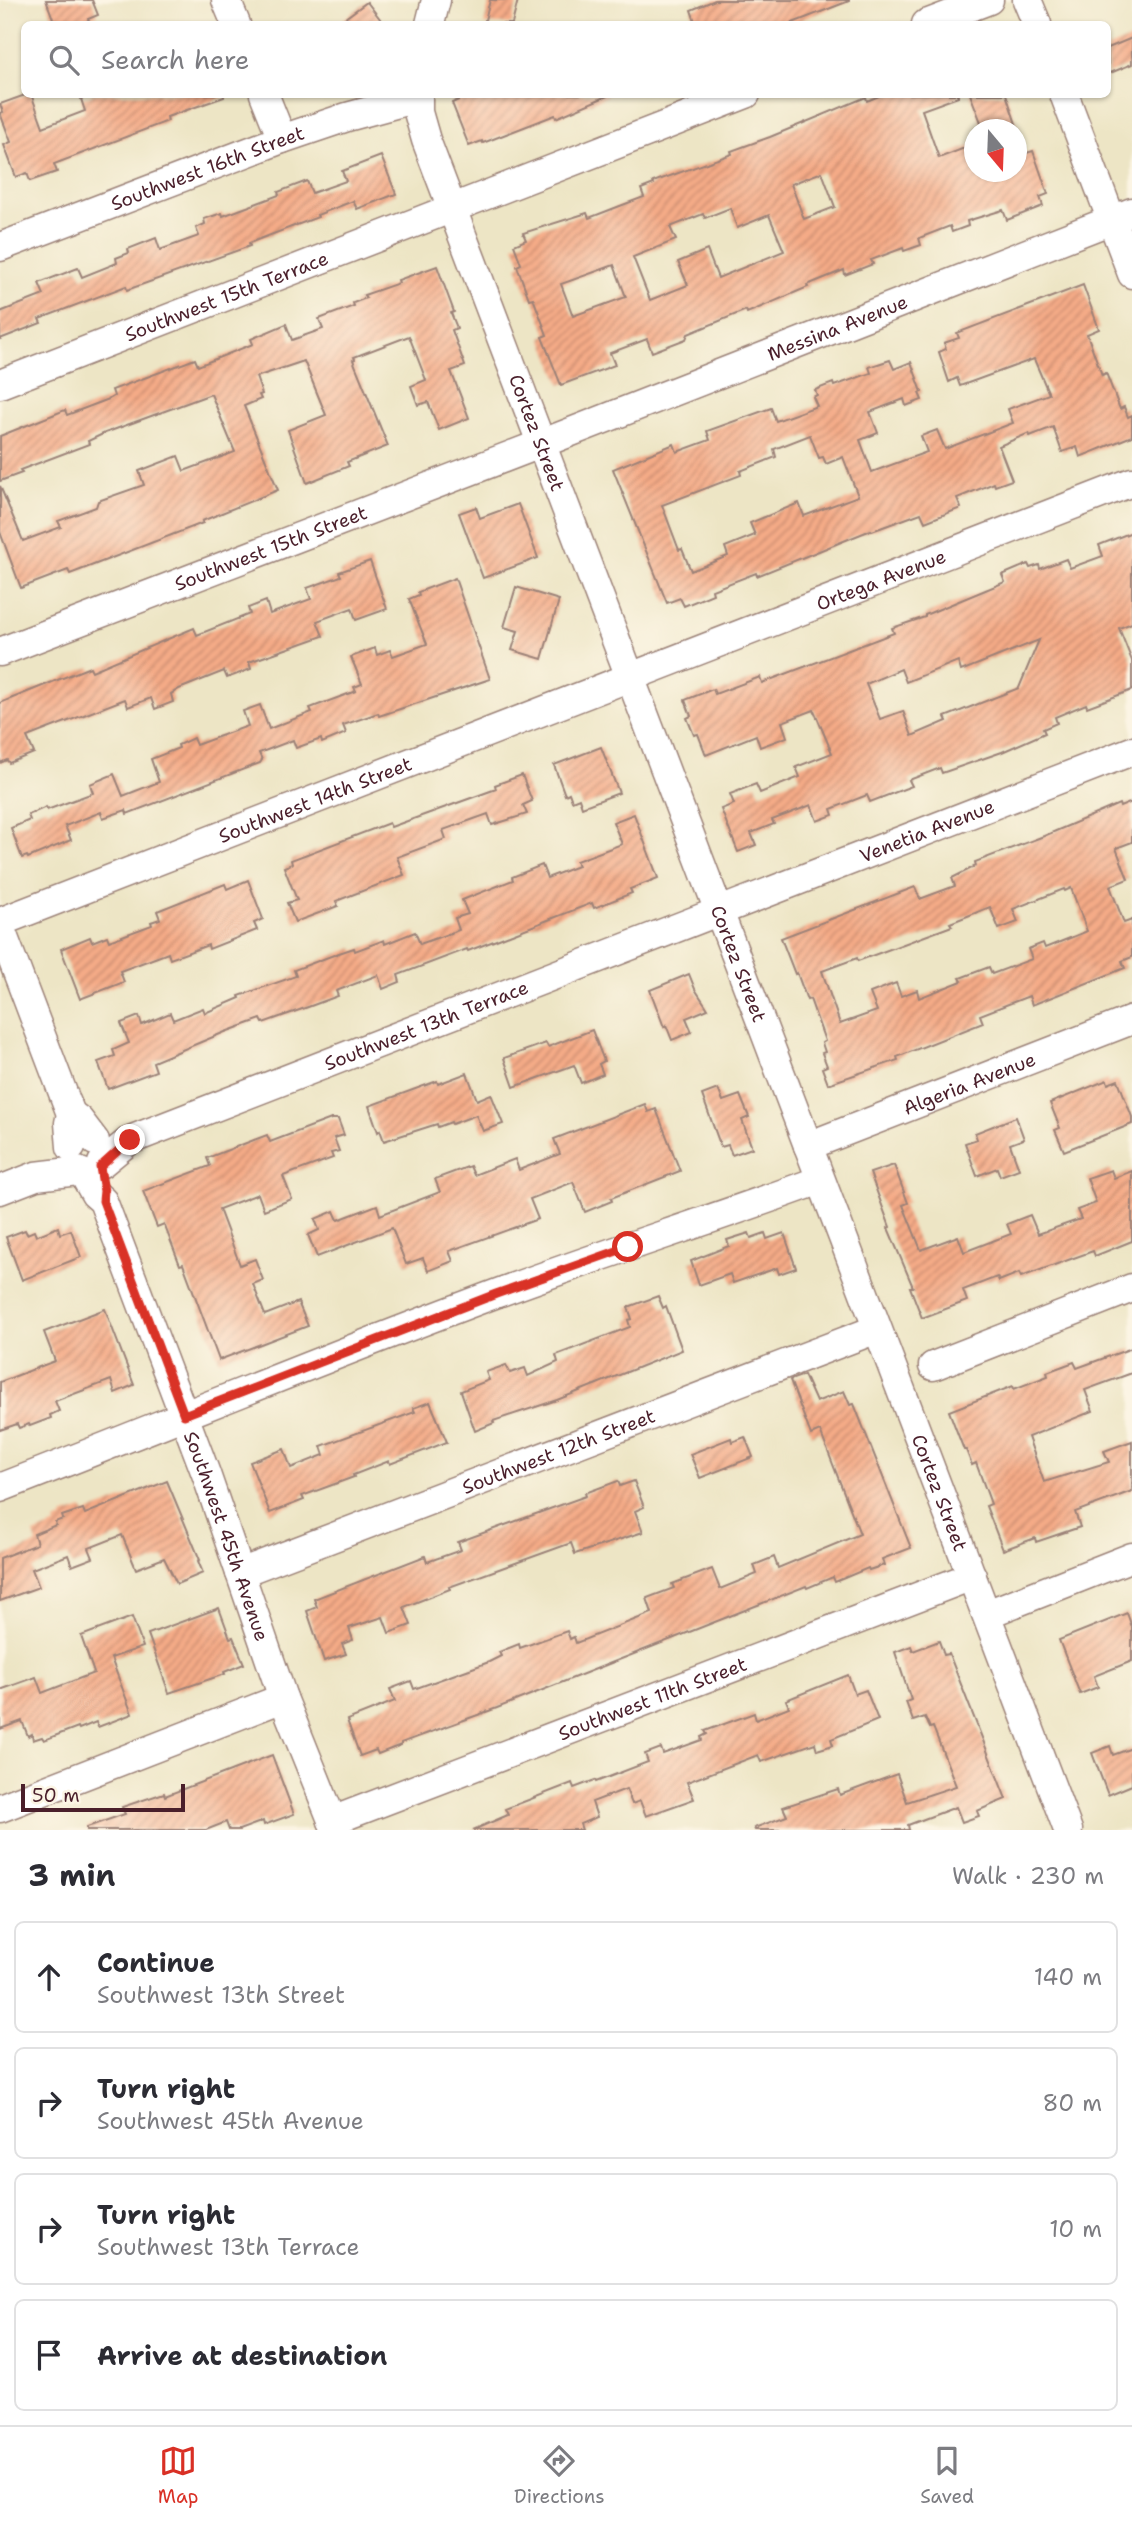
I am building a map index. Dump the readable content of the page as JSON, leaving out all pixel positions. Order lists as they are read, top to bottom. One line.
{"streets":{"street":["Southwest 16th Street","Southwest 15th Terrace","Messina Avenue","Cortez Street","Southwest 15th Street","Ortega Avenue","Southwest 14th Street","Venetia Avenue","Southwest 13th Terrace","Algeria Avenue","Southwest 12th Street","Southwest 45th Avenue","Southwest 11th Street"]},"crossings":[["Southwest 15th Terrace","Cortez Street"],["Messina Avenue","Cortez Street"],["Messina Avenue","Southwest 15th Street"],["Cortez Street","Southwest 15th Street"],["Cortez Street","Ortega Avenue"],["Cortez Street","Southwest 14th Street"],["Cortez Street","Venetia Avenue"],["Cortez Street","Southwest 13th Terrace"],["Cortez Street","Algeria Avenue"],["Cortez Street","Southwest 12th Street"],["Cortez Street","Southwest 11th Street"],["Ortega Avenue","Southwest 14th Street"],["Venetia Avenue","Southwest 13th Terrace"],["Southwest 13th Terrace","Southwest 45th Avenue"],["Southwest 12th Street","Southwest 45th Avenue"],["Southwest 45th Avenue","Southwest 11th Street"]],"scale_bar":"50 m","north":"bottom","page":{"search":"Search here","scale":"50 m","heading":["3 min","Walk · 230 m"],"list":[["Continue","Southwest 13th Street","140 m"],["Turn right","Southwest 45th Avenue","80 m"],["Turn right","Southwest 13th Terrace","10 m"],"Arrive at destination"],"nav":["Map","Directions","Saved"]}}
